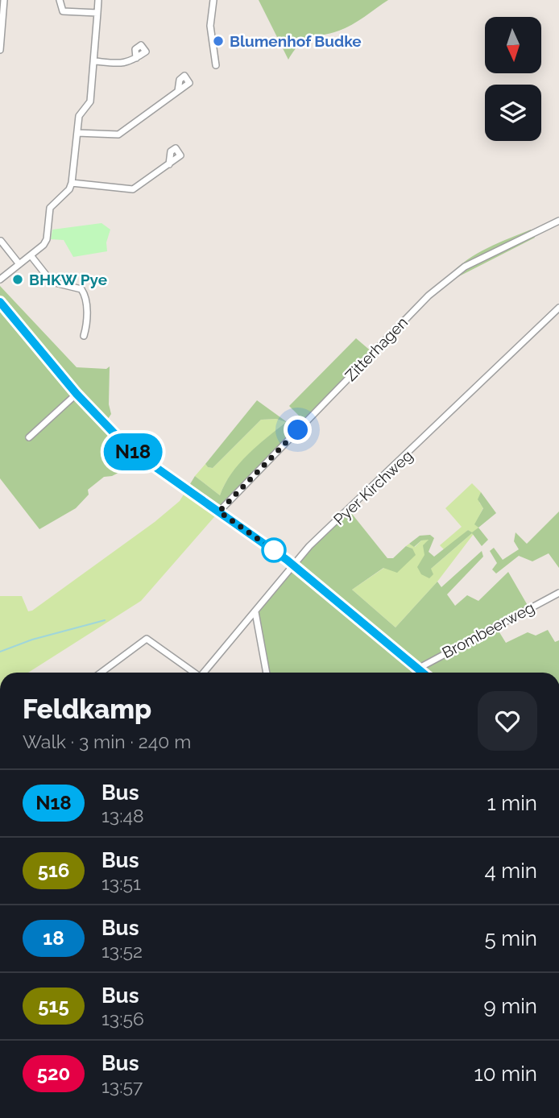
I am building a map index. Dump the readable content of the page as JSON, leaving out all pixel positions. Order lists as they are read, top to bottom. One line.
{"streets":{"street":["Zitterhagen","Pyer Kirchweg","Brombeerweg"]},"places":["Blumenhof Budke","BHKW Pye"],"lines":["bus line N18"],"north":"bottom","page":{"on_map":"N18","heading":["Feldkamp","Walk · 3 min · 240 m"],"list":[{"mark":"N18","name":"Bus","note":"13:48","value":"1 min"},{"mark":"516","name":"Bus","note":"13:51","value":"4 min"},{"mark":"18","name":"Bus","note":"13:52","value":"5 min"},{"mark":"515","name":"Bus","note":"13:56","value":"9 min"},{"mark":"520","name":"Bus","note":"13:57","value":"10 min"}]}}
